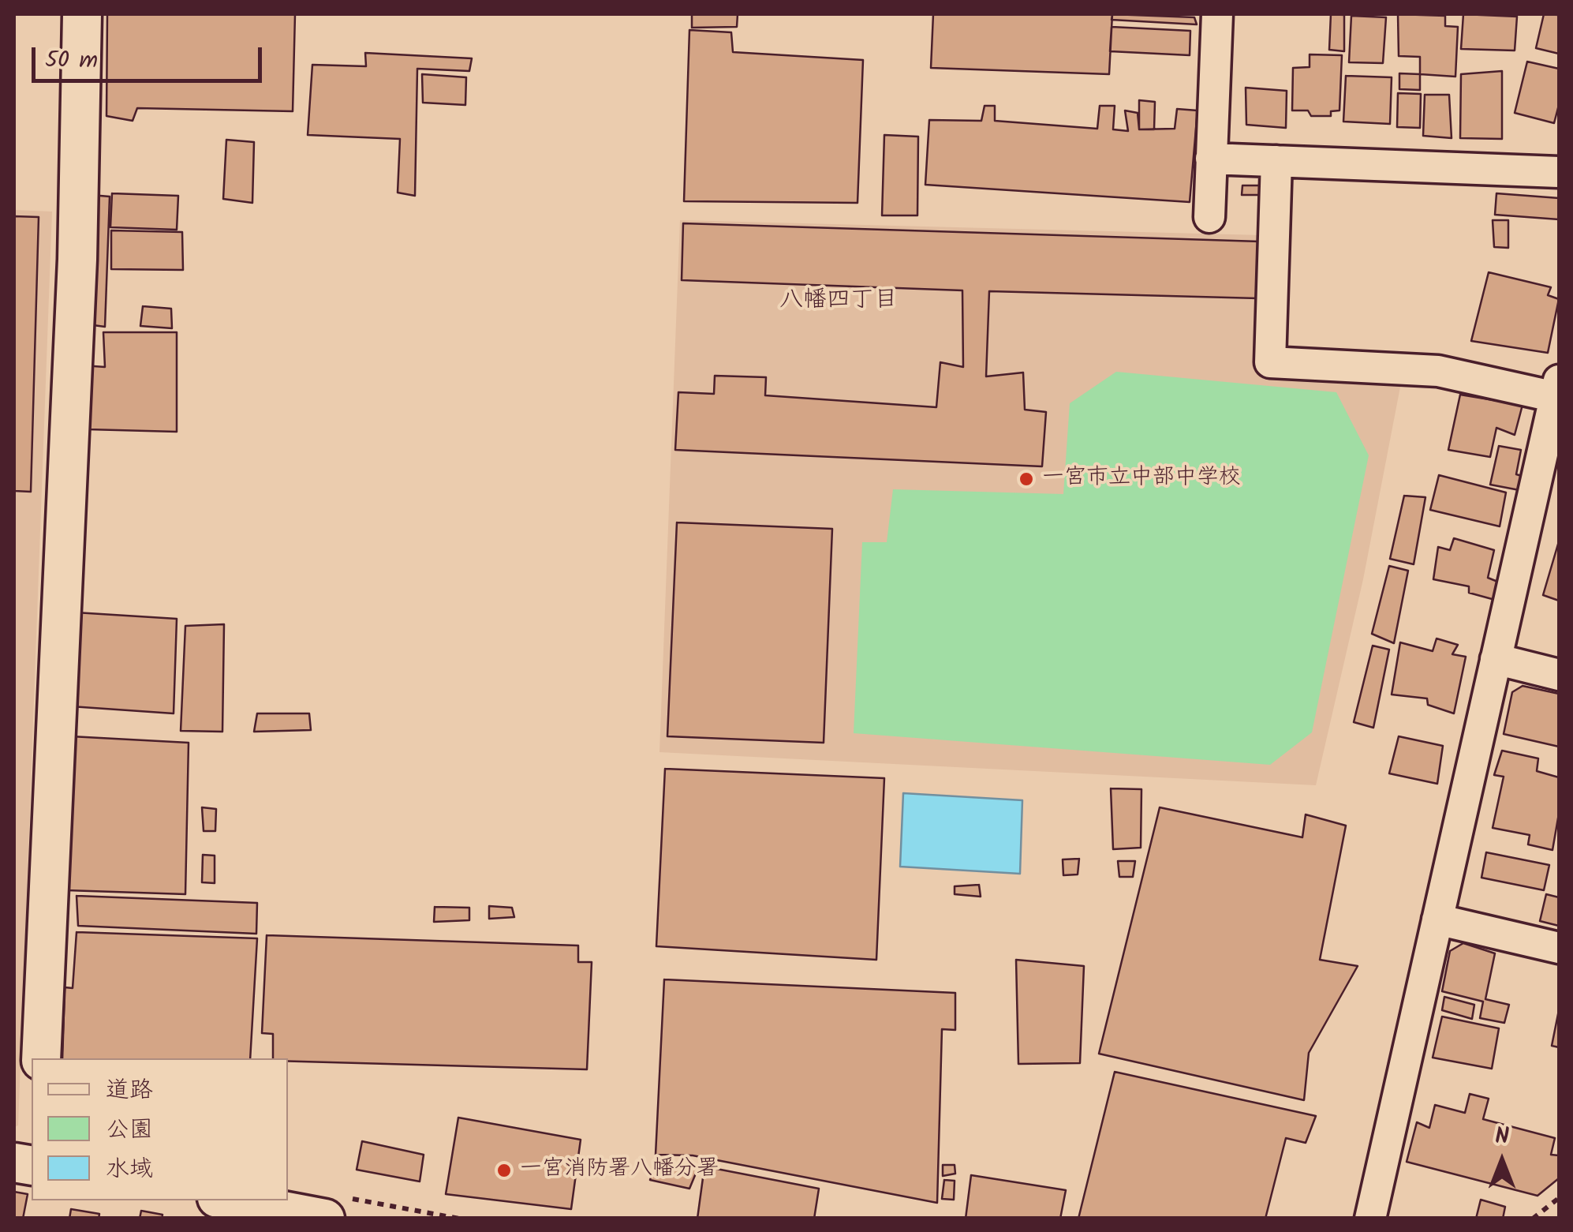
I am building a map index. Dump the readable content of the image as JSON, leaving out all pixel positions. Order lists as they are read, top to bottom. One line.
{"districts":["八幡四丁目"],"places":["一宮市立中部中学校","一宮消防署八幡分署"],"legend":["道路","公園","水域"],"scale_bar":"50 m","north":"top"}
